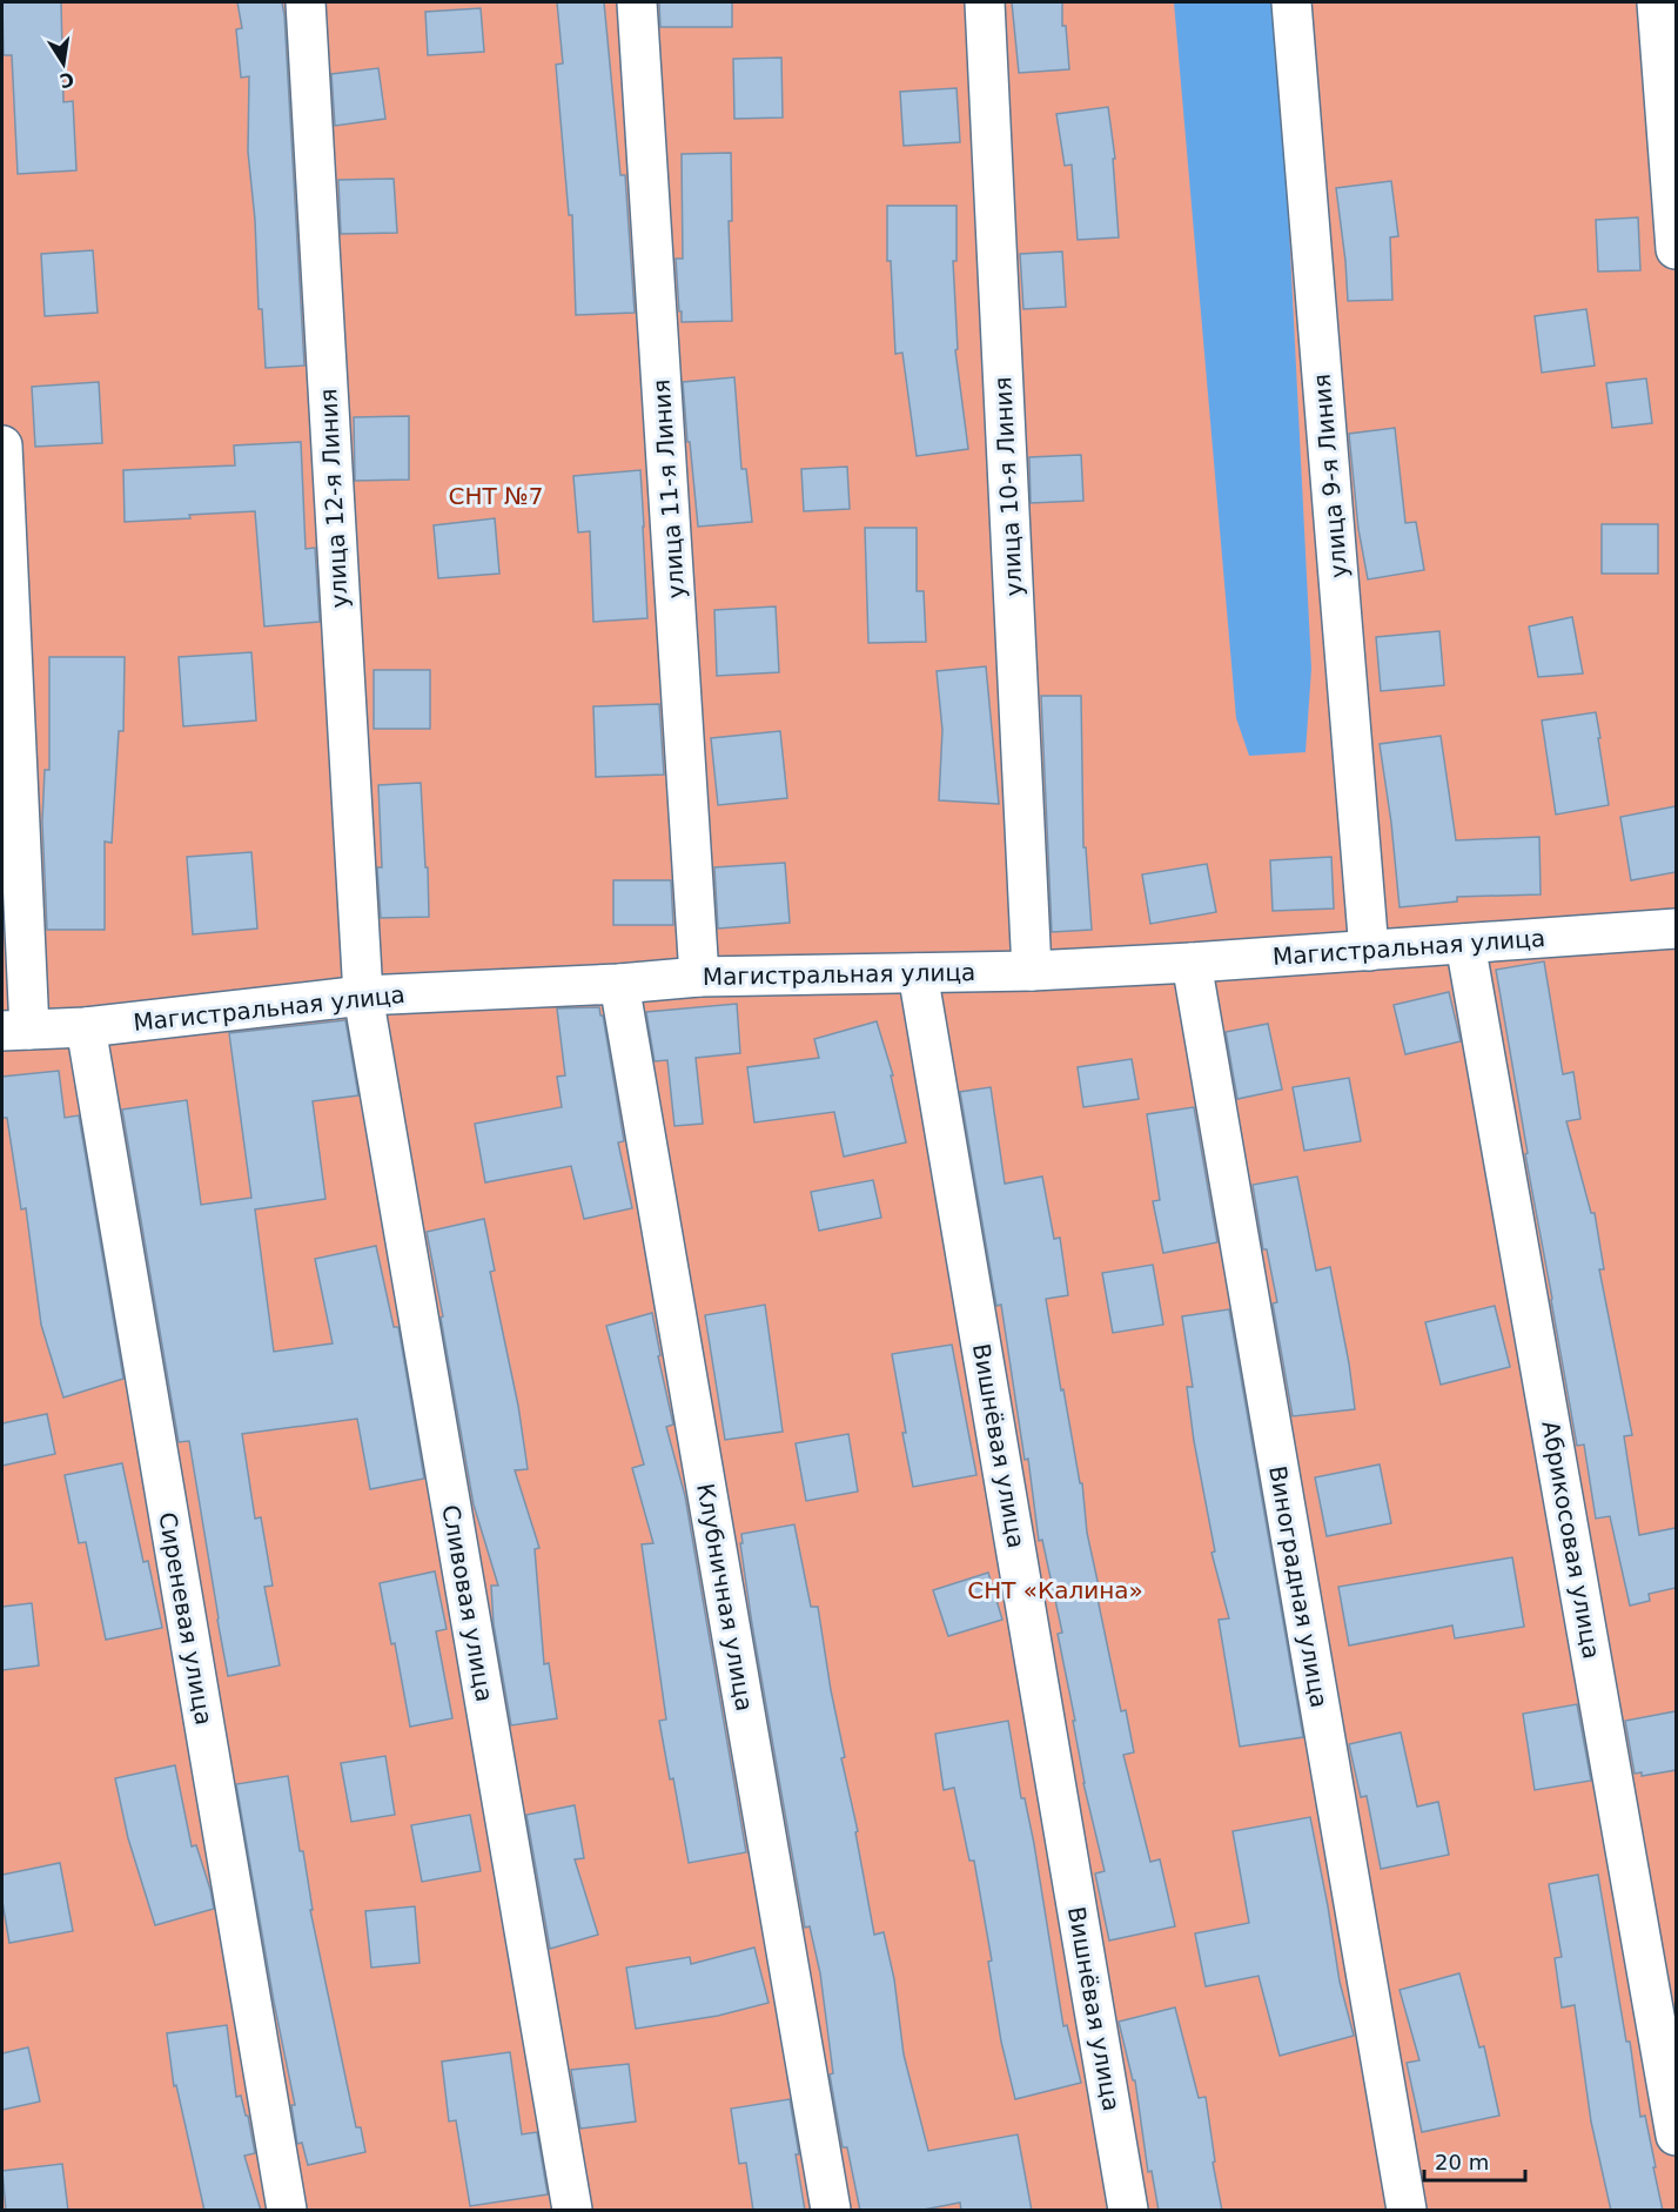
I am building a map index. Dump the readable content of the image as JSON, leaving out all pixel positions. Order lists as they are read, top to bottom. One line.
{"streets":{"street":["улица 9-я Линия","улица 10-я Линия","улица 11-я Линия","улица 12-я Линия","Магистральная улица","Вишнёвая улица","Абрикосовая улица","Виноградная улица","Клубничная улица","Сливовая улица","Сиреневая улица"]},"crossings":[["улица 9-я Линия","Магистральная улица"],["улица 10-я Линия","Магистральная улица"],["улица 11-я Линия","Магистральная улица"],["улица 12-я Линия","Магистральная улица"],["улица 12-я Линия","Сливовая улица"],["Магистральная улица","Вишнёвая улица"],["Магистральная улица","Абрикосовая улица"],["Магистральная улица","Виноградная улица"],["Магистральная улица","Клубничная улица"],["Магистральная улица","Сливовая улица"],["Магистральная улица","Сиреневая улица"]],"parks":["СНТ №7","СНТ «Калина»"],"scale_bar":"20 m","north":"bottom"}
